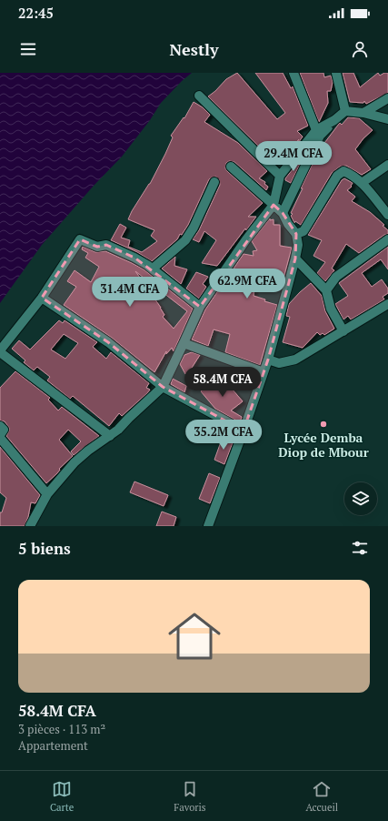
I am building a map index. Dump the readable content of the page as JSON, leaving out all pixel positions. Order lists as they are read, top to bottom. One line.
{"places":["Lycée Demba Diop de Mbour"],"page":{"status":"22:45","header":"Nestly","price":["29.4M CFA","62.9M CFA","31.4M CFA","58.4M CFA","35.2M CFA"],"heading":"5 biens","list":[{"name":"58.4M CFA","note":"3 pièces · 113 m² · Appartement"}],"tabs":["Carte","Favoris","Accueil"]}}
